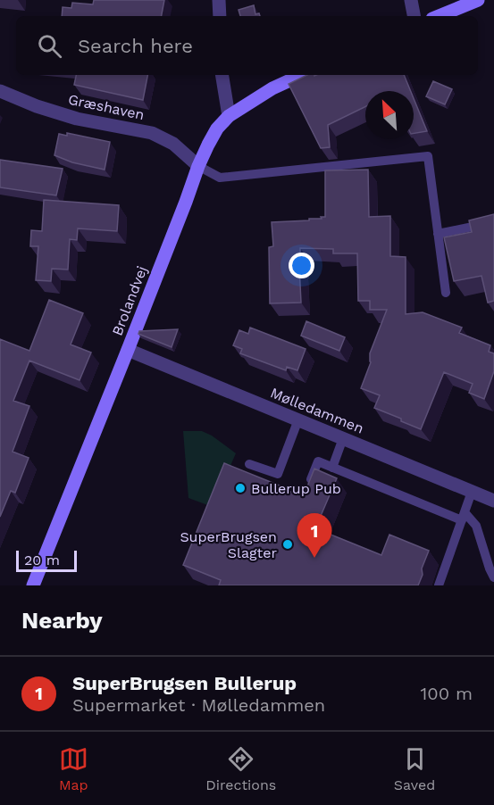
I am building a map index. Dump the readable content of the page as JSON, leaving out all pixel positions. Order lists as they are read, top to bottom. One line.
{"streets":{"street":["Græshaven","Brolandvej","Mølledammen"]},"crossings":[["Græshaven","Brolandvej"],["Brolandvej","Mølledammen"]],"places":["Bullerup Pub","SuperBrugsen Slagter"],"scale_bar":"20 m","north":"top left","page":{"search":"Search here","pins":"1","scale":"20 m","heading":"Nearby","list":[{"mark":"1","name":"SuperBrugsen Bullerup","note":"Supermarket · Mølledammen","value":"100 m"}],"nav":["Map","Directions","Saved"]}}
